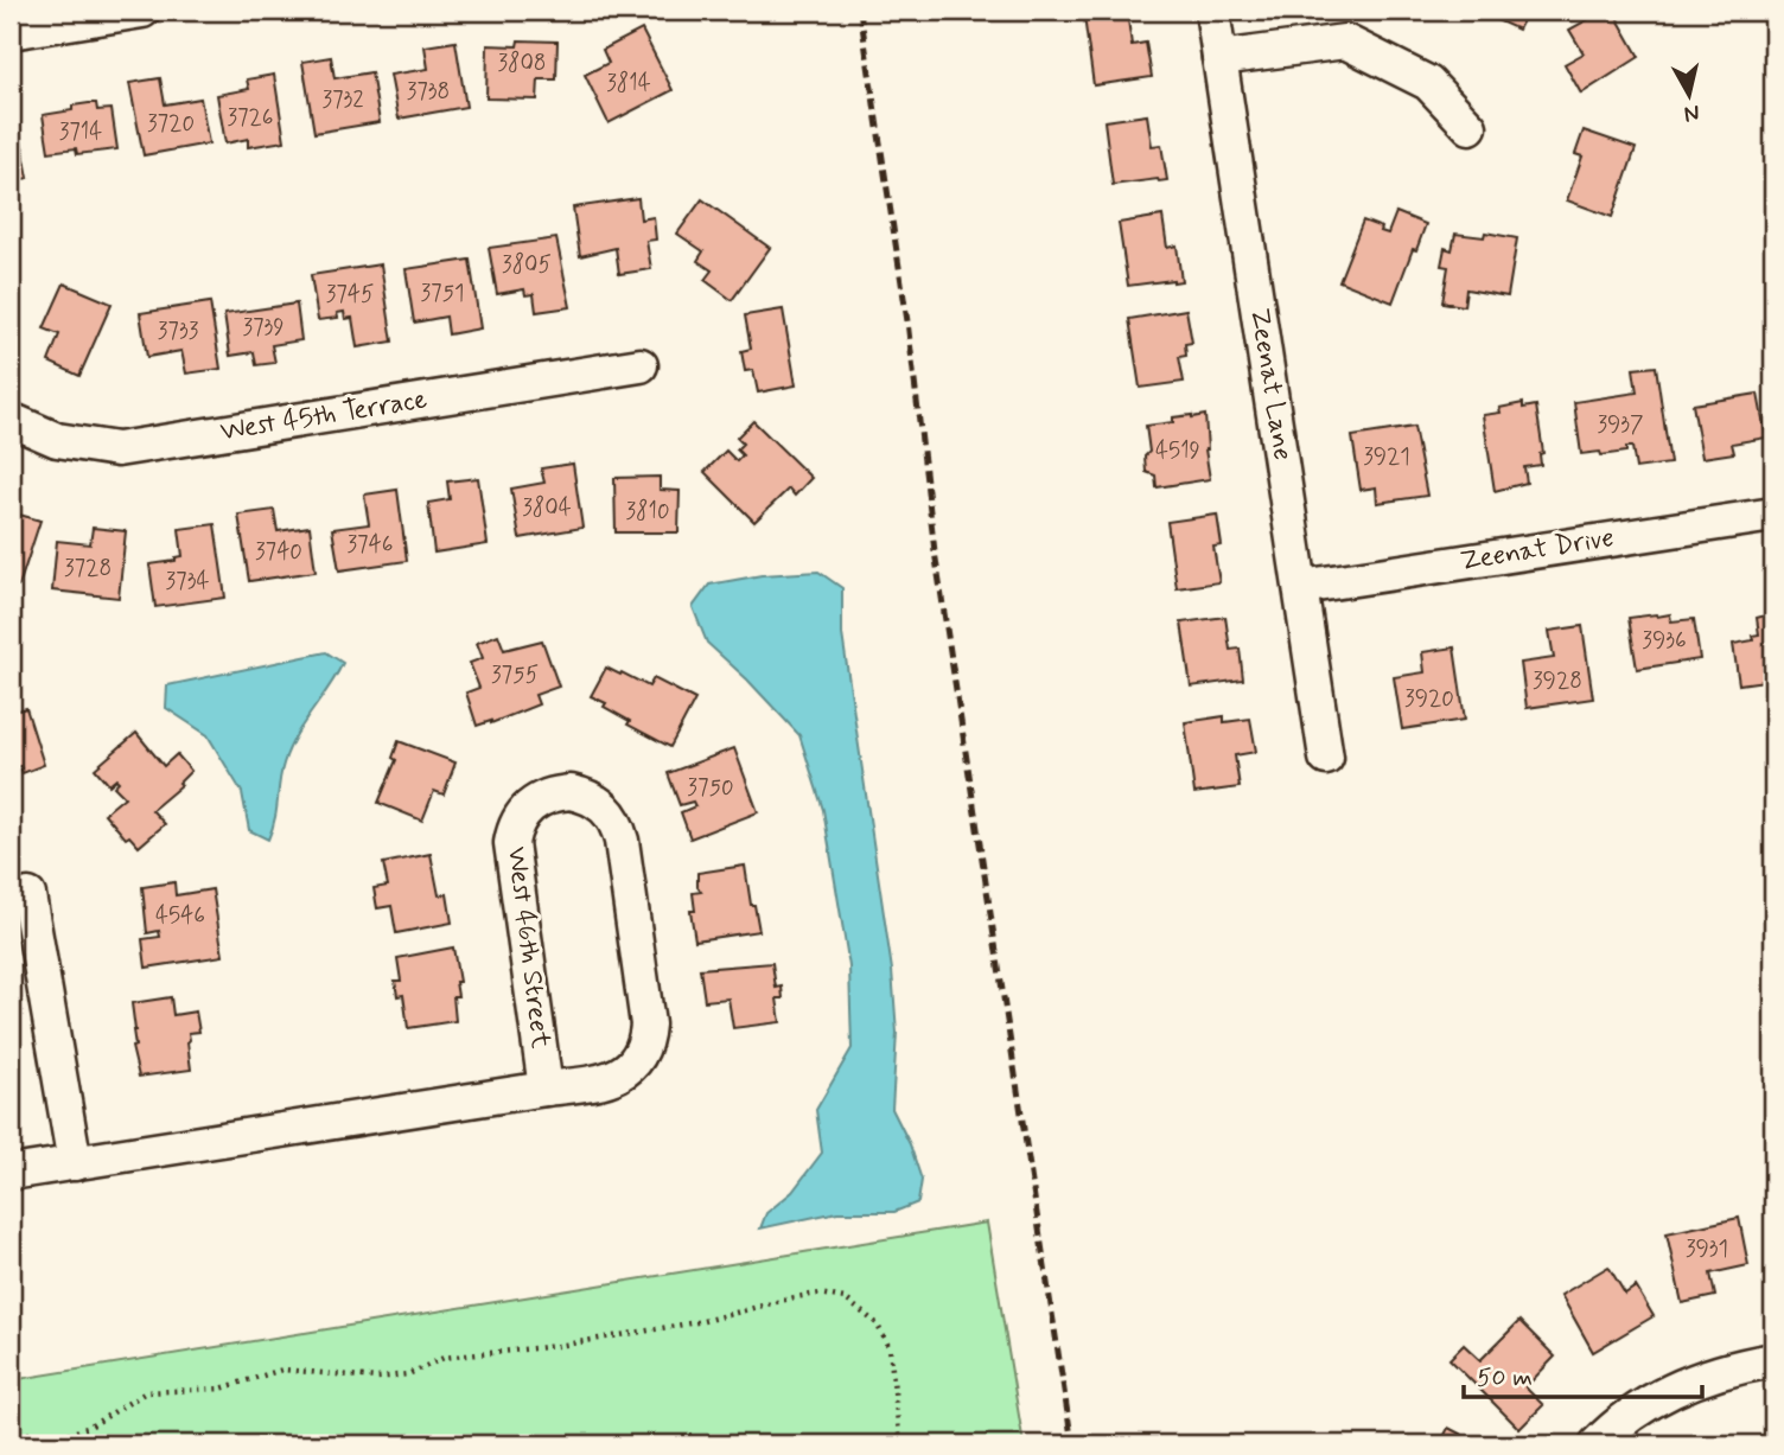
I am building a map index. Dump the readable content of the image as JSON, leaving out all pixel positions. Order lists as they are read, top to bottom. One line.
{"streets":{"street":["Zeenat Lane","West 45th Terrace","Zeenat Drive","West 46th Street"]},"crossings":[["Zeenat Lane","Zeenat Drive"]],"house_numbers":["3808","3814","3738","3732","3726","3720","3714","3805","3751","3745","3739","3733","3937","4519","3921","3804","3810","3746","3740","3728","3734","3936","3755","3928","3920","3750","4546","3931"],"scale_bar":"50 m","north":"bottom"}
